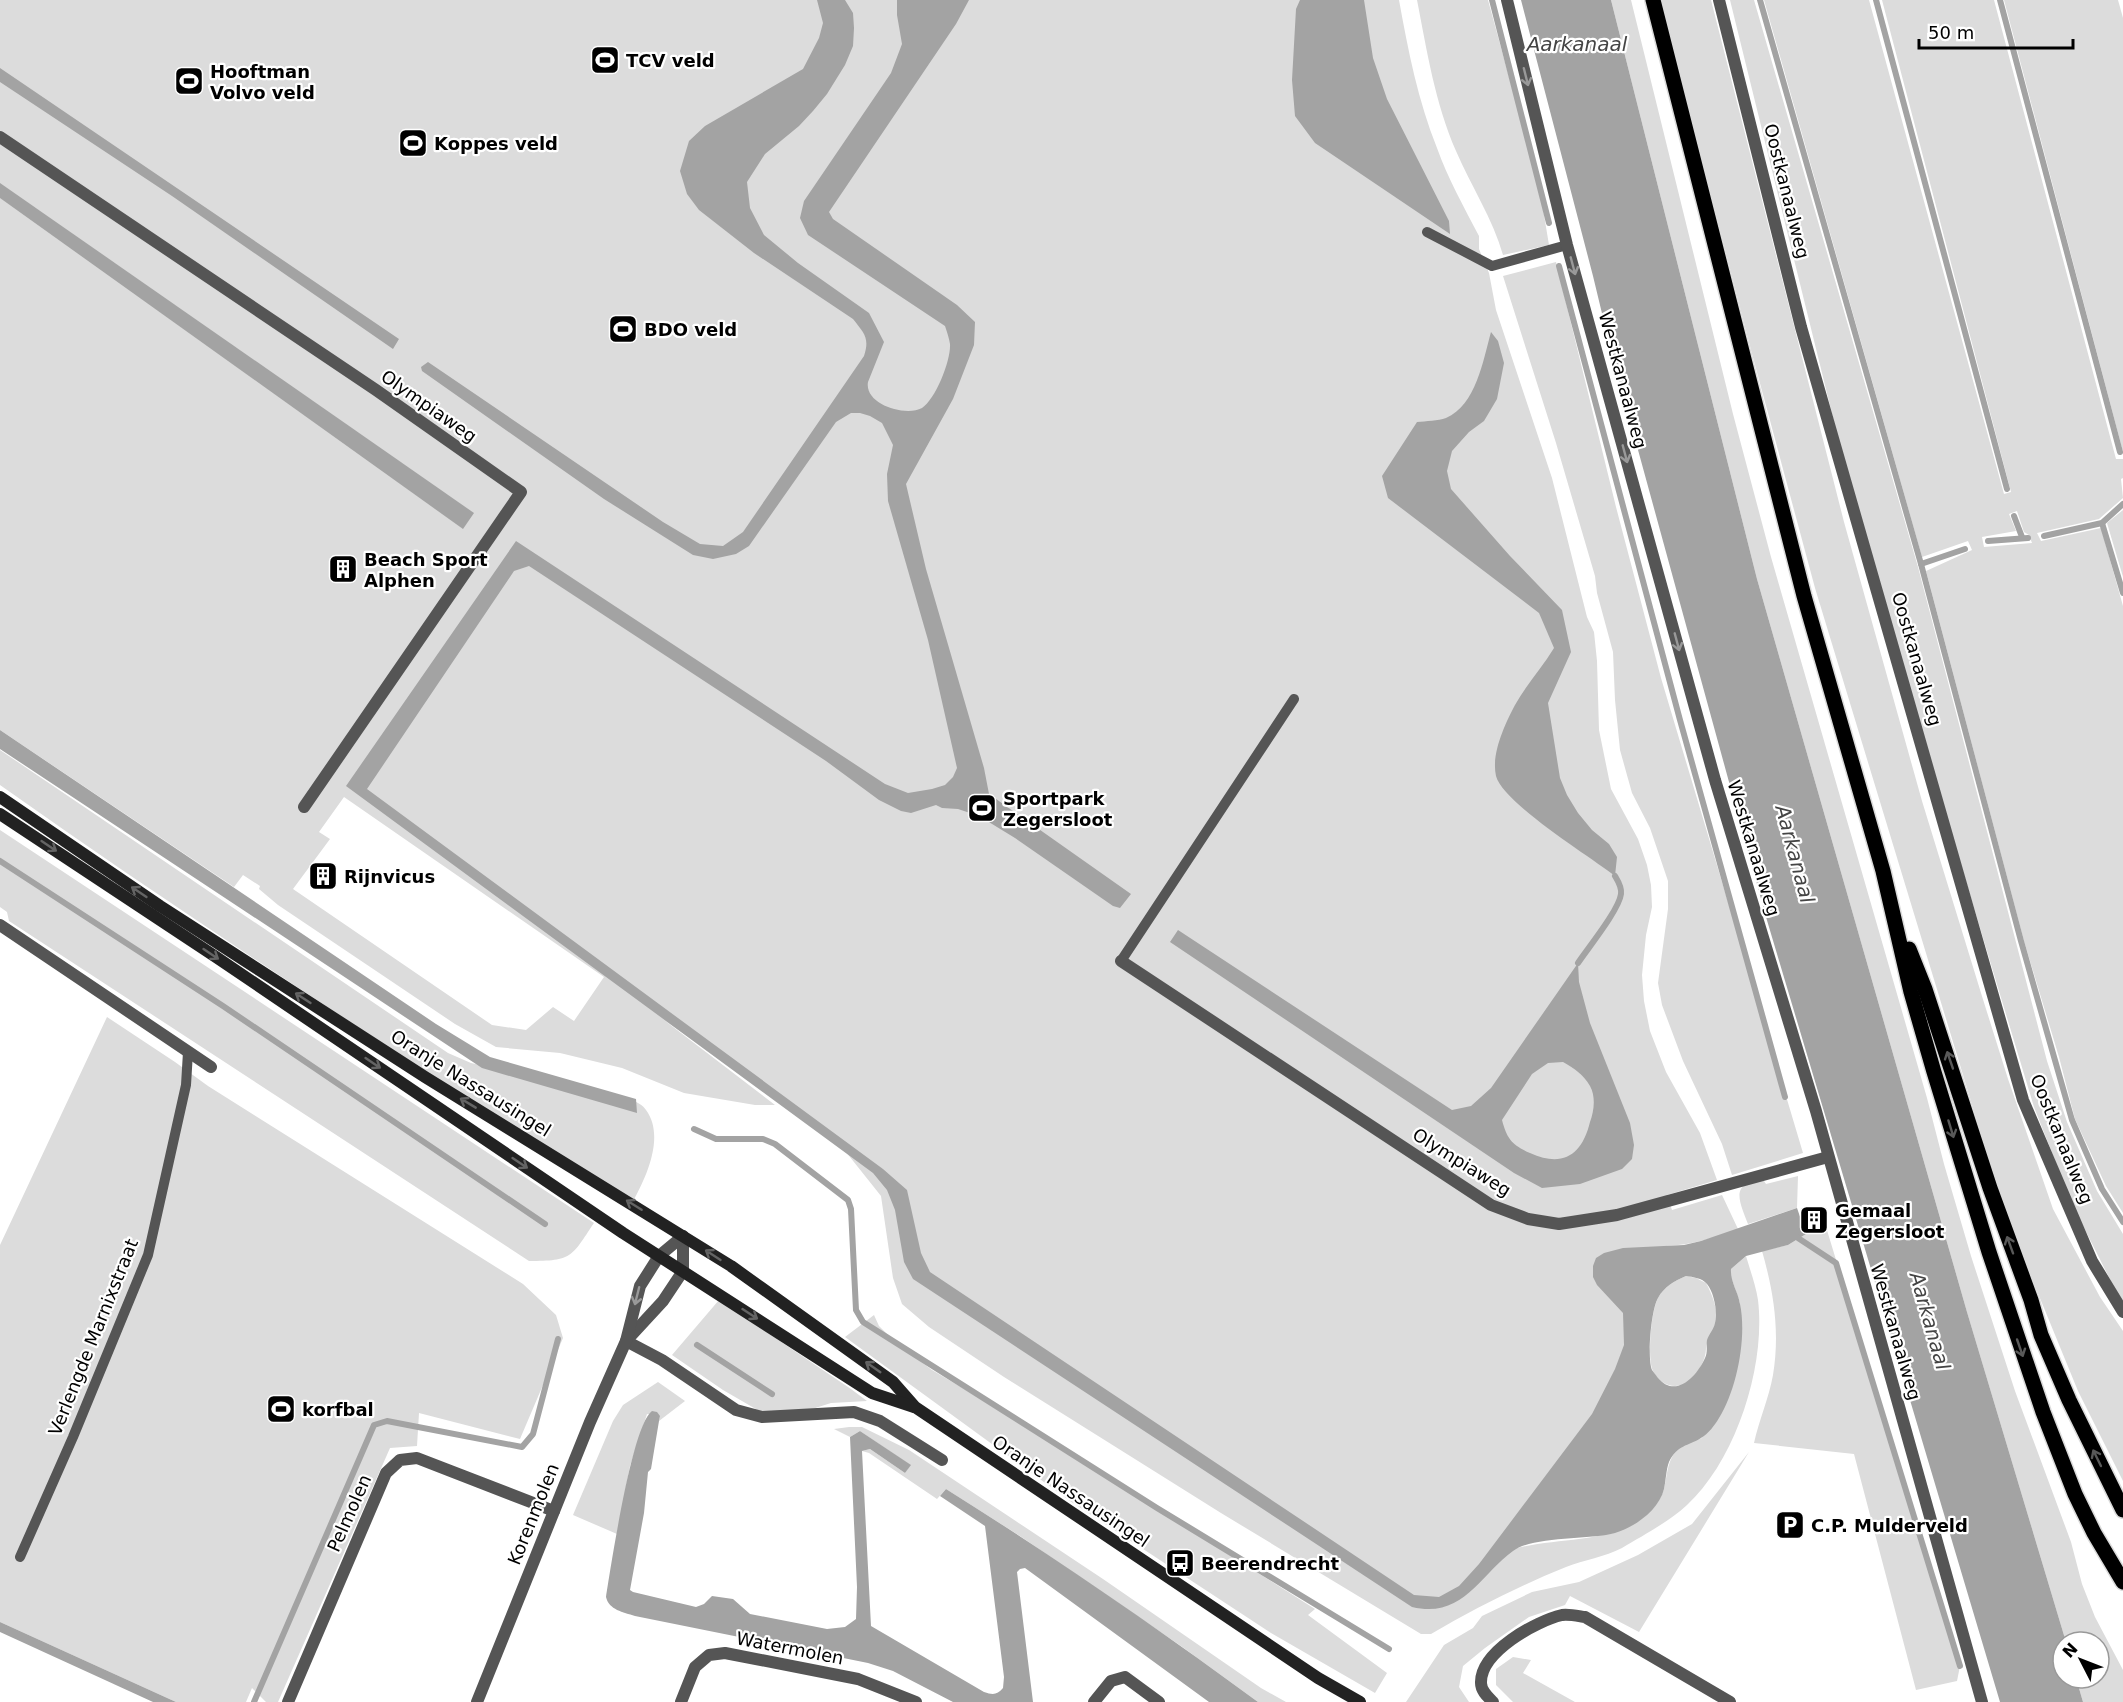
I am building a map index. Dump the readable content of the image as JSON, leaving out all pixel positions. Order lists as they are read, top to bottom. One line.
{"streets":{"main road":["Oranje Nassausingel"],"street":["Oostkanaalweg","Westkanaalweg","Olympiaweg","Pelmolen","Korenmolen","Watermolen"],"lane":["Verlengde Marnixstraat"]},"crossings":[["Westkanaalweg","Olympiaweg"],["Oranje Nassausingel","Korenmolen"],["Pelmolen","Korenmolen"]],"one_way":["Westkanaalweg"],"water":["Aarkanaal"],"places":{"sports":["TCV veld","Hooftman Volvo veld","Koppes veld","BDO veld","Sportpark Zegersloot","korfbal"],"building":["Beach Sport Alphen","Rijnvicus","Gemaal Zegersloot"],"parking":["C.P. Mulderveld"],"bus stop":["Beerendrecht"]},"scale_bar":"50 m","north":"top left"}
